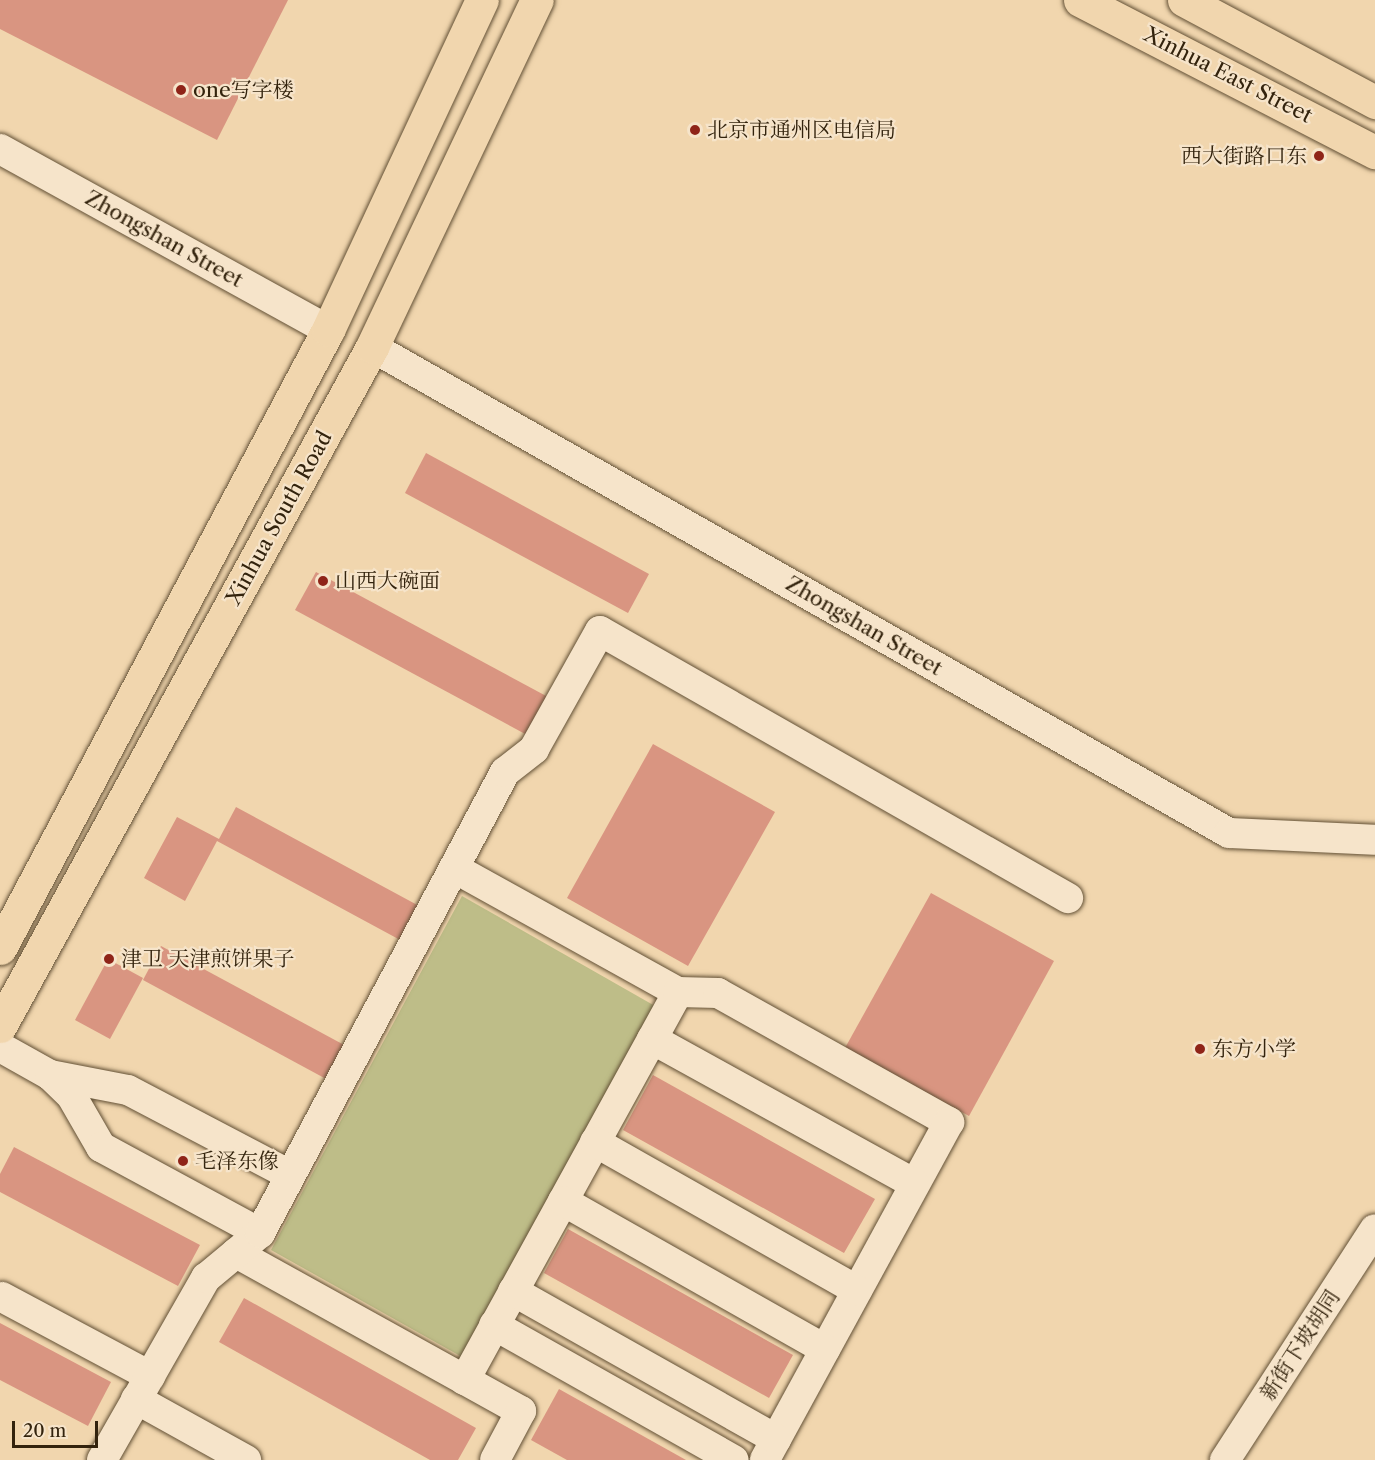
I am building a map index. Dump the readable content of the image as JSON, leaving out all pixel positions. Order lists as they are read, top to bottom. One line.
{"streets":{"main road":["Xinhua East Street","Xinhua South Road"],"street":["Zhongshan Street","新街下坡胡同"]},"crossings":[["Zhongshan Street","Xinhua South Road"]],"places":["one写字楼","北京市通州区电信局","西大街路口东","山西大碗面","津卫 天津煎饼果子","东方小学","毛泽东像"],"scale_bar":"20 m"}
